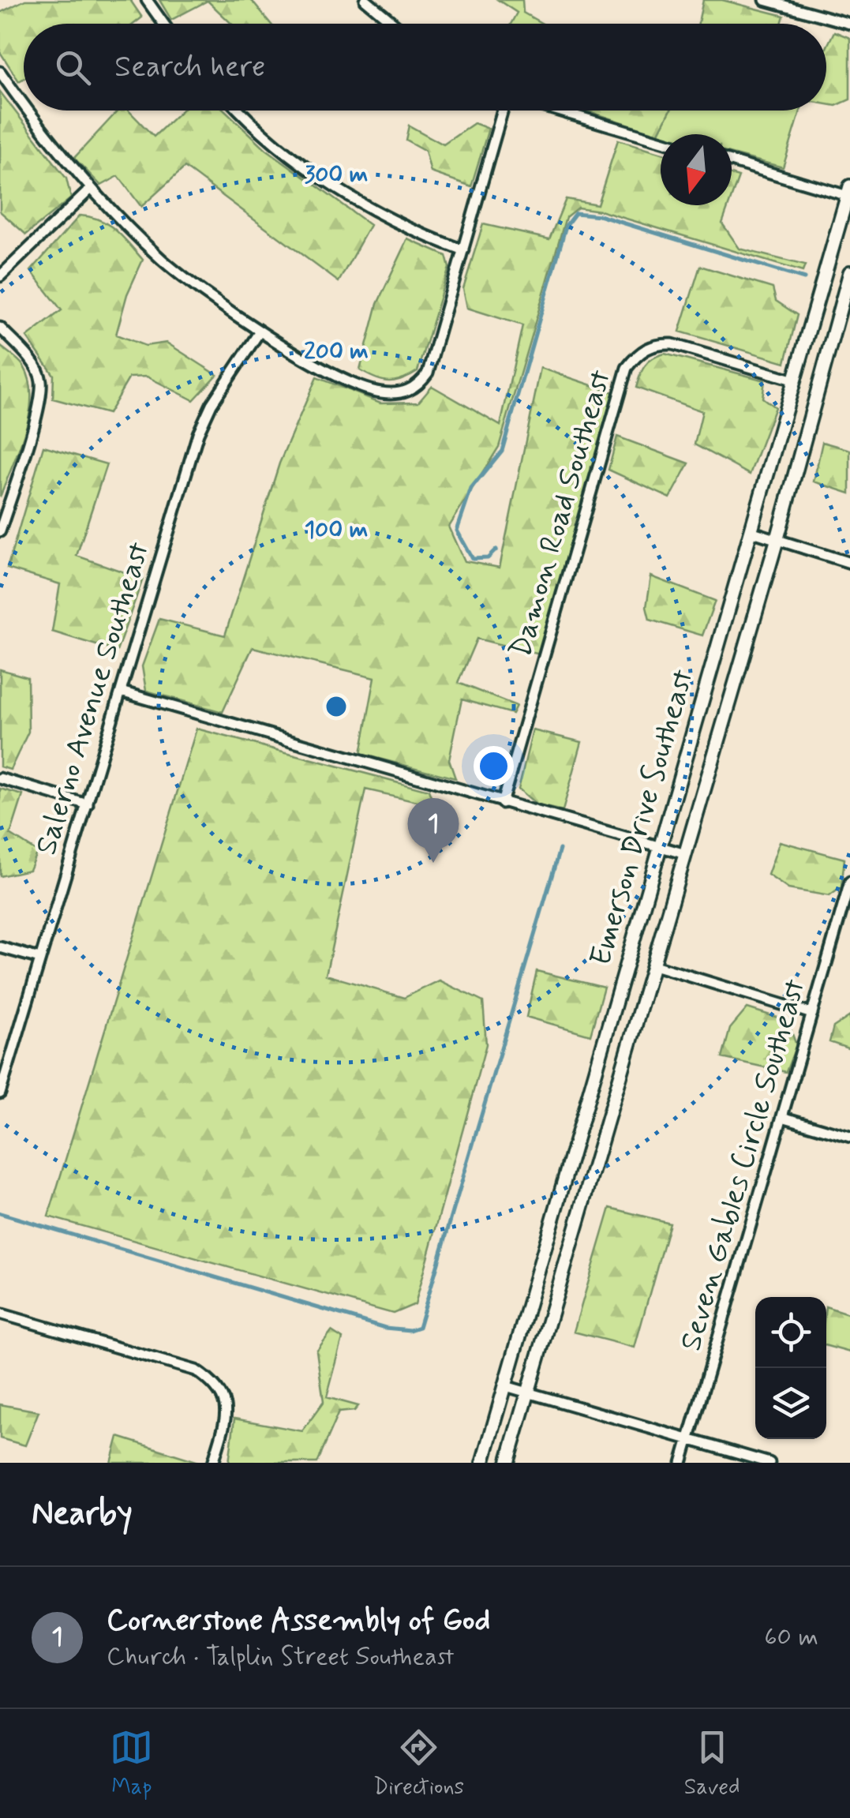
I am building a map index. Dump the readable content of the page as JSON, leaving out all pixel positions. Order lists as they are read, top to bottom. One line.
{"streets":{"street":["Damon Road Southeast","Salerno Avenue Southeast","Emerson Drive Southeast","Seven Gables Circle Southeast"]},"crossings":[["Damon Road Southeast","Emerson Drive Southeast"]],"north":"bottom","page":{"search":"Search here","pins":"1","heading":"Nearby","list":[{"mark":"1","name":"Cornerstone Assembly of God","note":"Church · Talplin Street Southeast","value":"60 m"}],"nav":["Map","Directions","Saved"]},"rings":["300 m","200 m","100 m"]}
